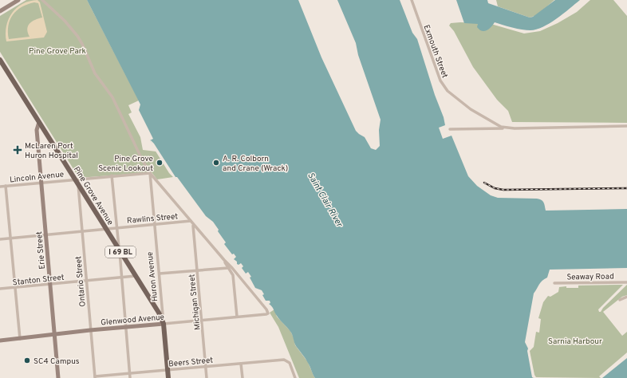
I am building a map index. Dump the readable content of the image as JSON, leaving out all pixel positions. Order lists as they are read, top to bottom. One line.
{"streets":{"main road":["Pine Grove Avenue","I 69 BL","Huron Avenue"],"street":["Exmouth Street","Lincoln Avenue","Rawlins Street","Erie Street","Seaway Road","Stanton Street","Ontario Street","Michigan Street","Glenwood Avenue","Beers Street"]},"crossings":[["Lincoln Avenue","Pine Grove Avenue"],["Lincoln Avenue","Erie Street"],["Lincoln Avenue","Huron Avenue"],["Lincoln Avenue","Ontario Street"],["Pine Grove Avenue","Rawlins Street"],["Pine Grove Avenue","Erie Street"],["Pine Grove Avenue","Huron Avenue"],["Pine Grove Avenue","Stanton Street"],["Pine Grove Avenue","Ontario Street"],["Pine Grove Avenue","Glenwood Avenue"],["Rawlins Street","Erie Street"],["Rawlins Street","Huron Avenue"],["Rawlins Street","Ontario Street"],["Erie Street","Stanton Street"],["Erie Street","Glenwood Avenue"],["Huron Avenue","Glenwood Avenue"],["Huron Avenue","Beers Street"],["Stanton Street","Ontario Street"],["Ontario Street","Glenwood Avenue"],["Ontario Street","Beers Street"],["Michigan Street","Glenwood Avenue"],["Michigan Street","Beers Street"]],"water":["Saint Clair River"],"parks":["Pine Grove Park","Sarnia Harbour"],"places":{"health":["McLaren Port Huron Hospital"],"other":["Pine Grove Scenic Lookout","A. R. Colborn and Crane (Wrack)","SC4 Campus"]}}
